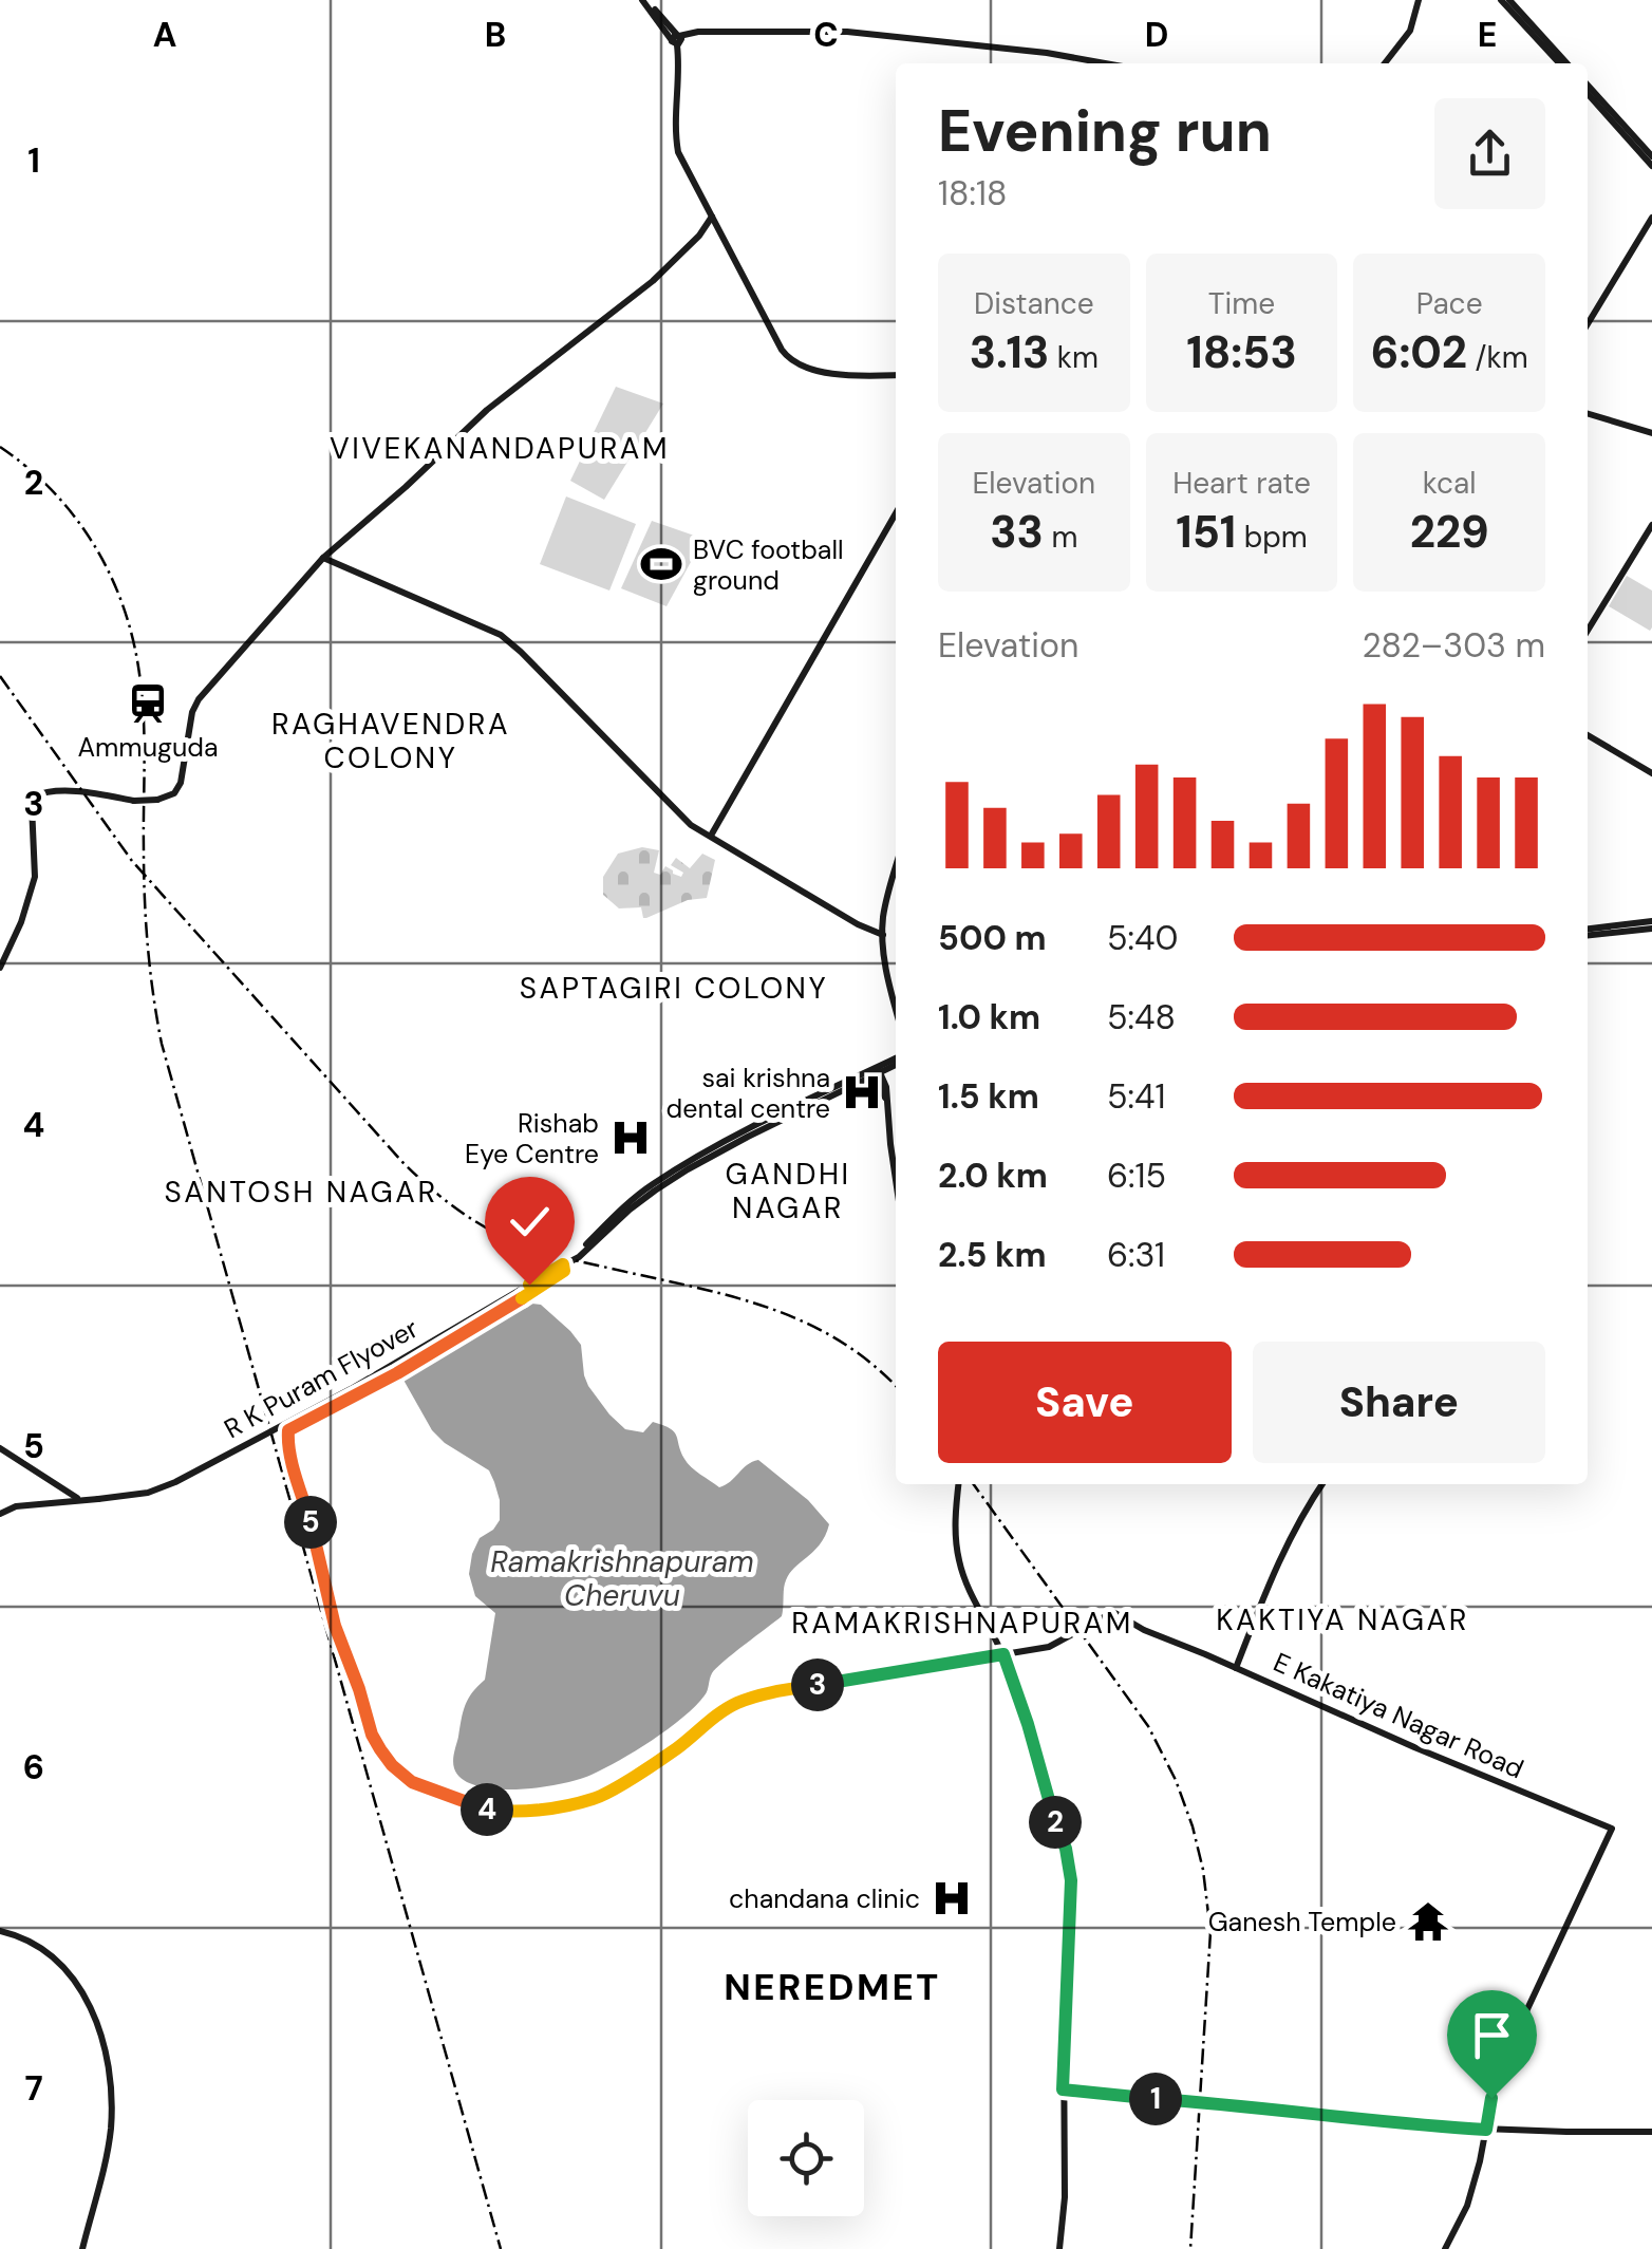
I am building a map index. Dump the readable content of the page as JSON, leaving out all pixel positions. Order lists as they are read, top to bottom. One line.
{"streets":{"street":["R K Puram Flyover","E Kakatiya Nagar Road"]},"districts":["VIVEKANANDAPURAM","RAGHAVENDRA COLONY","SAPTAGIRI COLONY","GANDHI NAGAR","SANTOSH NAGAR","KAKTIYA NAGAR","RAMAKRISHNAPURAM","NEREDMET"],"water":["Ramakrishnapuram Cheruvu"],"places":{"sports":["BVC football ground"],"station":["Ammuguda"],"hospital":["sai krishna dental centre","Rishab Eye Centre","chandana clinic"],"temple":["Ganesh Temple"]},"page":{"heading":["Evening run","18:18"],"stats":[["Distance","3.13 km"],["Time","18:53"],["Pace","6:02 /km"],["Elevation","33 m"],["Heart rate","151 bpm"],["kcal","229"]],"chart":["Elevation","282–303 m"],"list":[{"name":"500 m","note":"5:40"},{"name":"1.0 km","note":"5:48"},{"name":"1.5 km","note":"5:41"},{"name":"2.0 km","note":"6:15"},{"name":"2.5 km","note":"6:31"}],"buttons":["Save","Share"],"pins":["5","3","4","2","1"]},"grid":{"columns":["A","B","C","D","E"],"rows":["1","2","3","4","5","6","7"]}}
